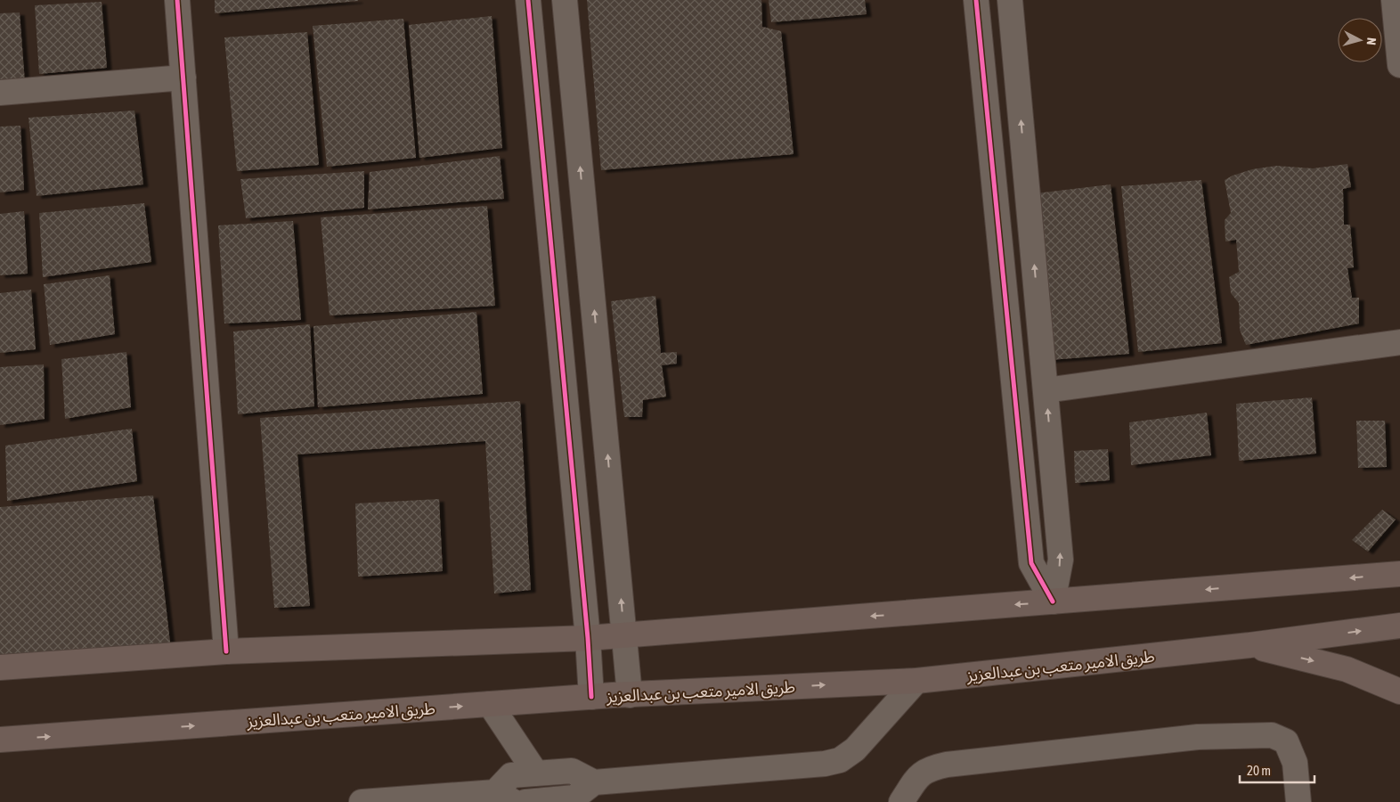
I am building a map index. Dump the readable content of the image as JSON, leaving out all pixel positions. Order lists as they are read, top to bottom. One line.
{"streets":{"main road":["طريق الامير متعب بن عبدالعزيز"]},"scale_bar":"20 m","north":"right"}
